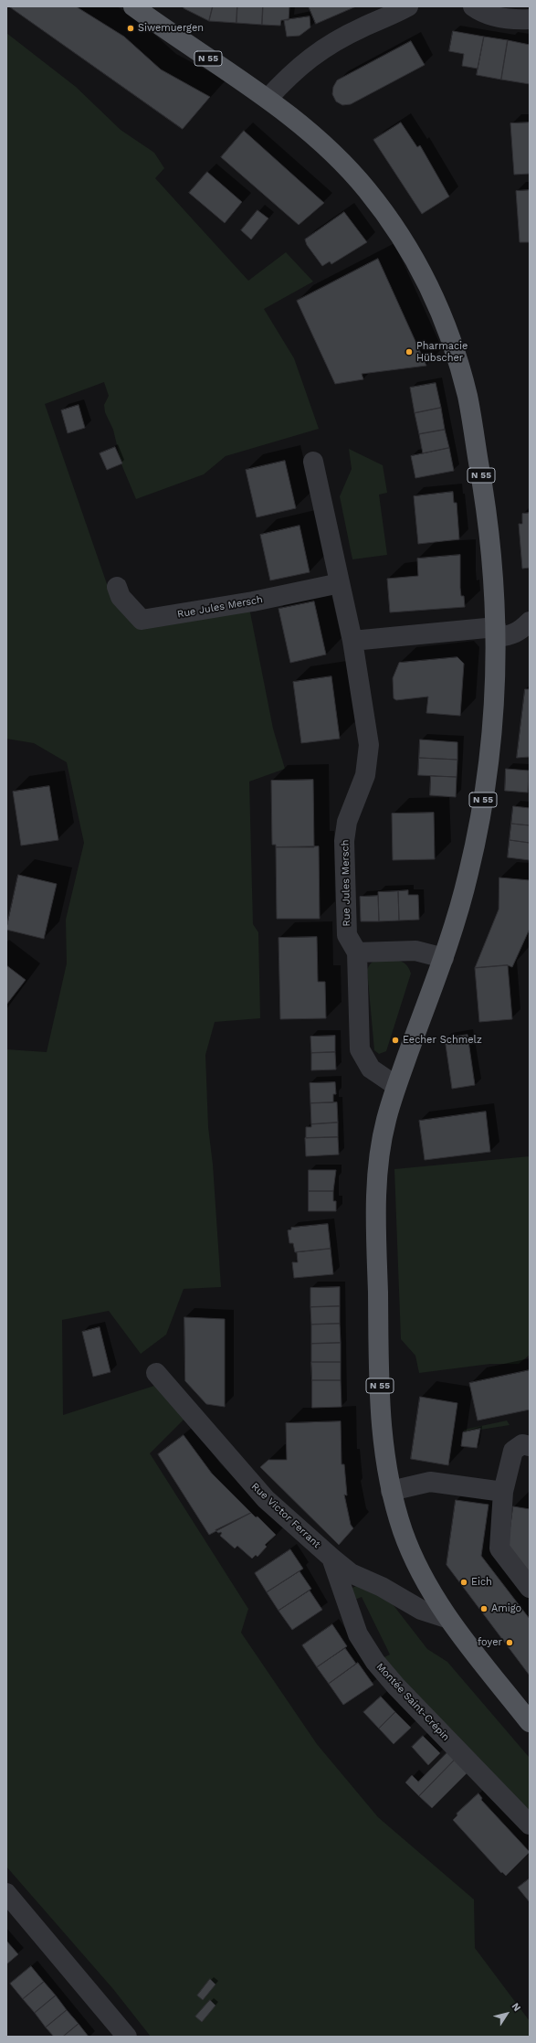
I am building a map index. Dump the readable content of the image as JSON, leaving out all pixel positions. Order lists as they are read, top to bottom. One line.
{"streets":{"main road":["N 55"],"street":["Rue Jules Mersch","Rue Victor Ferrant","Montée Saint-Crépin"]},"crossings":[["N 55","Rue Victor Ferrant"],["Rue Victor Ferrant","Montée Saint-Crépin"]],"places":["Siwemuergen","Pharmacie Hübscher","Eecher Schmelz","Eich","Amigo","foyer"],"north":"top right"}
